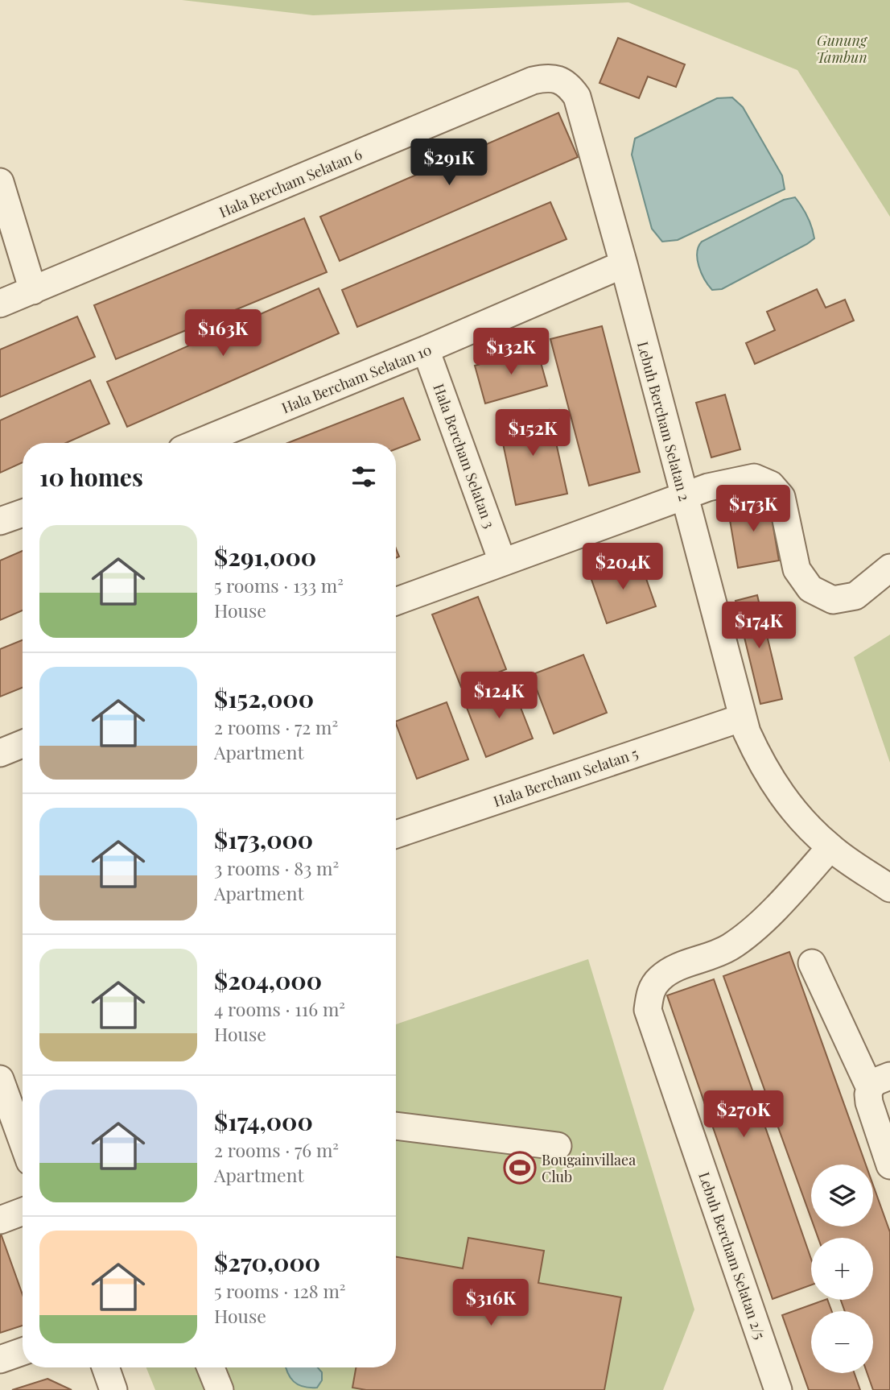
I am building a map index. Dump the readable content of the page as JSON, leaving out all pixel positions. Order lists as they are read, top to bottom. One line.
{"streets":{"street":["Hala Bercham Selatan 6","Hala Bercham Selatan 10","Lebuh Bercham Selatan 2","Hala Bercham Selatan 3","Hala Bercham Selatan 5","Lebuh Bercham Selatan 2/5"]},"crossings":[["Hala Bercham Selatan 6","Lebuh Bercham Selatan 2"],["Hala Bercham Selatan 10","Lebuh Bercham Selatan 2"],["Hala Bercham Selatan 10","Hala Bercham Selatan 3"],["Lebuh Bercham Selatan 2","Hala Bercham Selatan 5"],["Lebuh Bercham Selatan 2","Lebuh Bercham Selatan 2/5"]],"parks":["Gunung Tambun"],"places":{"sports":["Bougainvillaea Club"]},"page":{"price":["$291K","$163K","$132K","$152K","$173K","$204K","$174K","$124K","$270K","$316K"],"heading":"10 homes","list":[{"name":"$291,000","note":"5 rooms · 133 m² · House"},{"name":"$152,000","note":"2 rooms · 72 m² · Apartment"},{"name":"$173,000","note":"3 rooms · 83 m² · Apartment"},{"name":"$204,000","note":"4 rooms · 116 m² · House"},{"name":"$174,000","note":"2 rooms · 76 m² · Apartment"},{"name":"$270,000","note":"5 rooms · 128 m² · House"}],"map_buttons":["+","−"]}}
